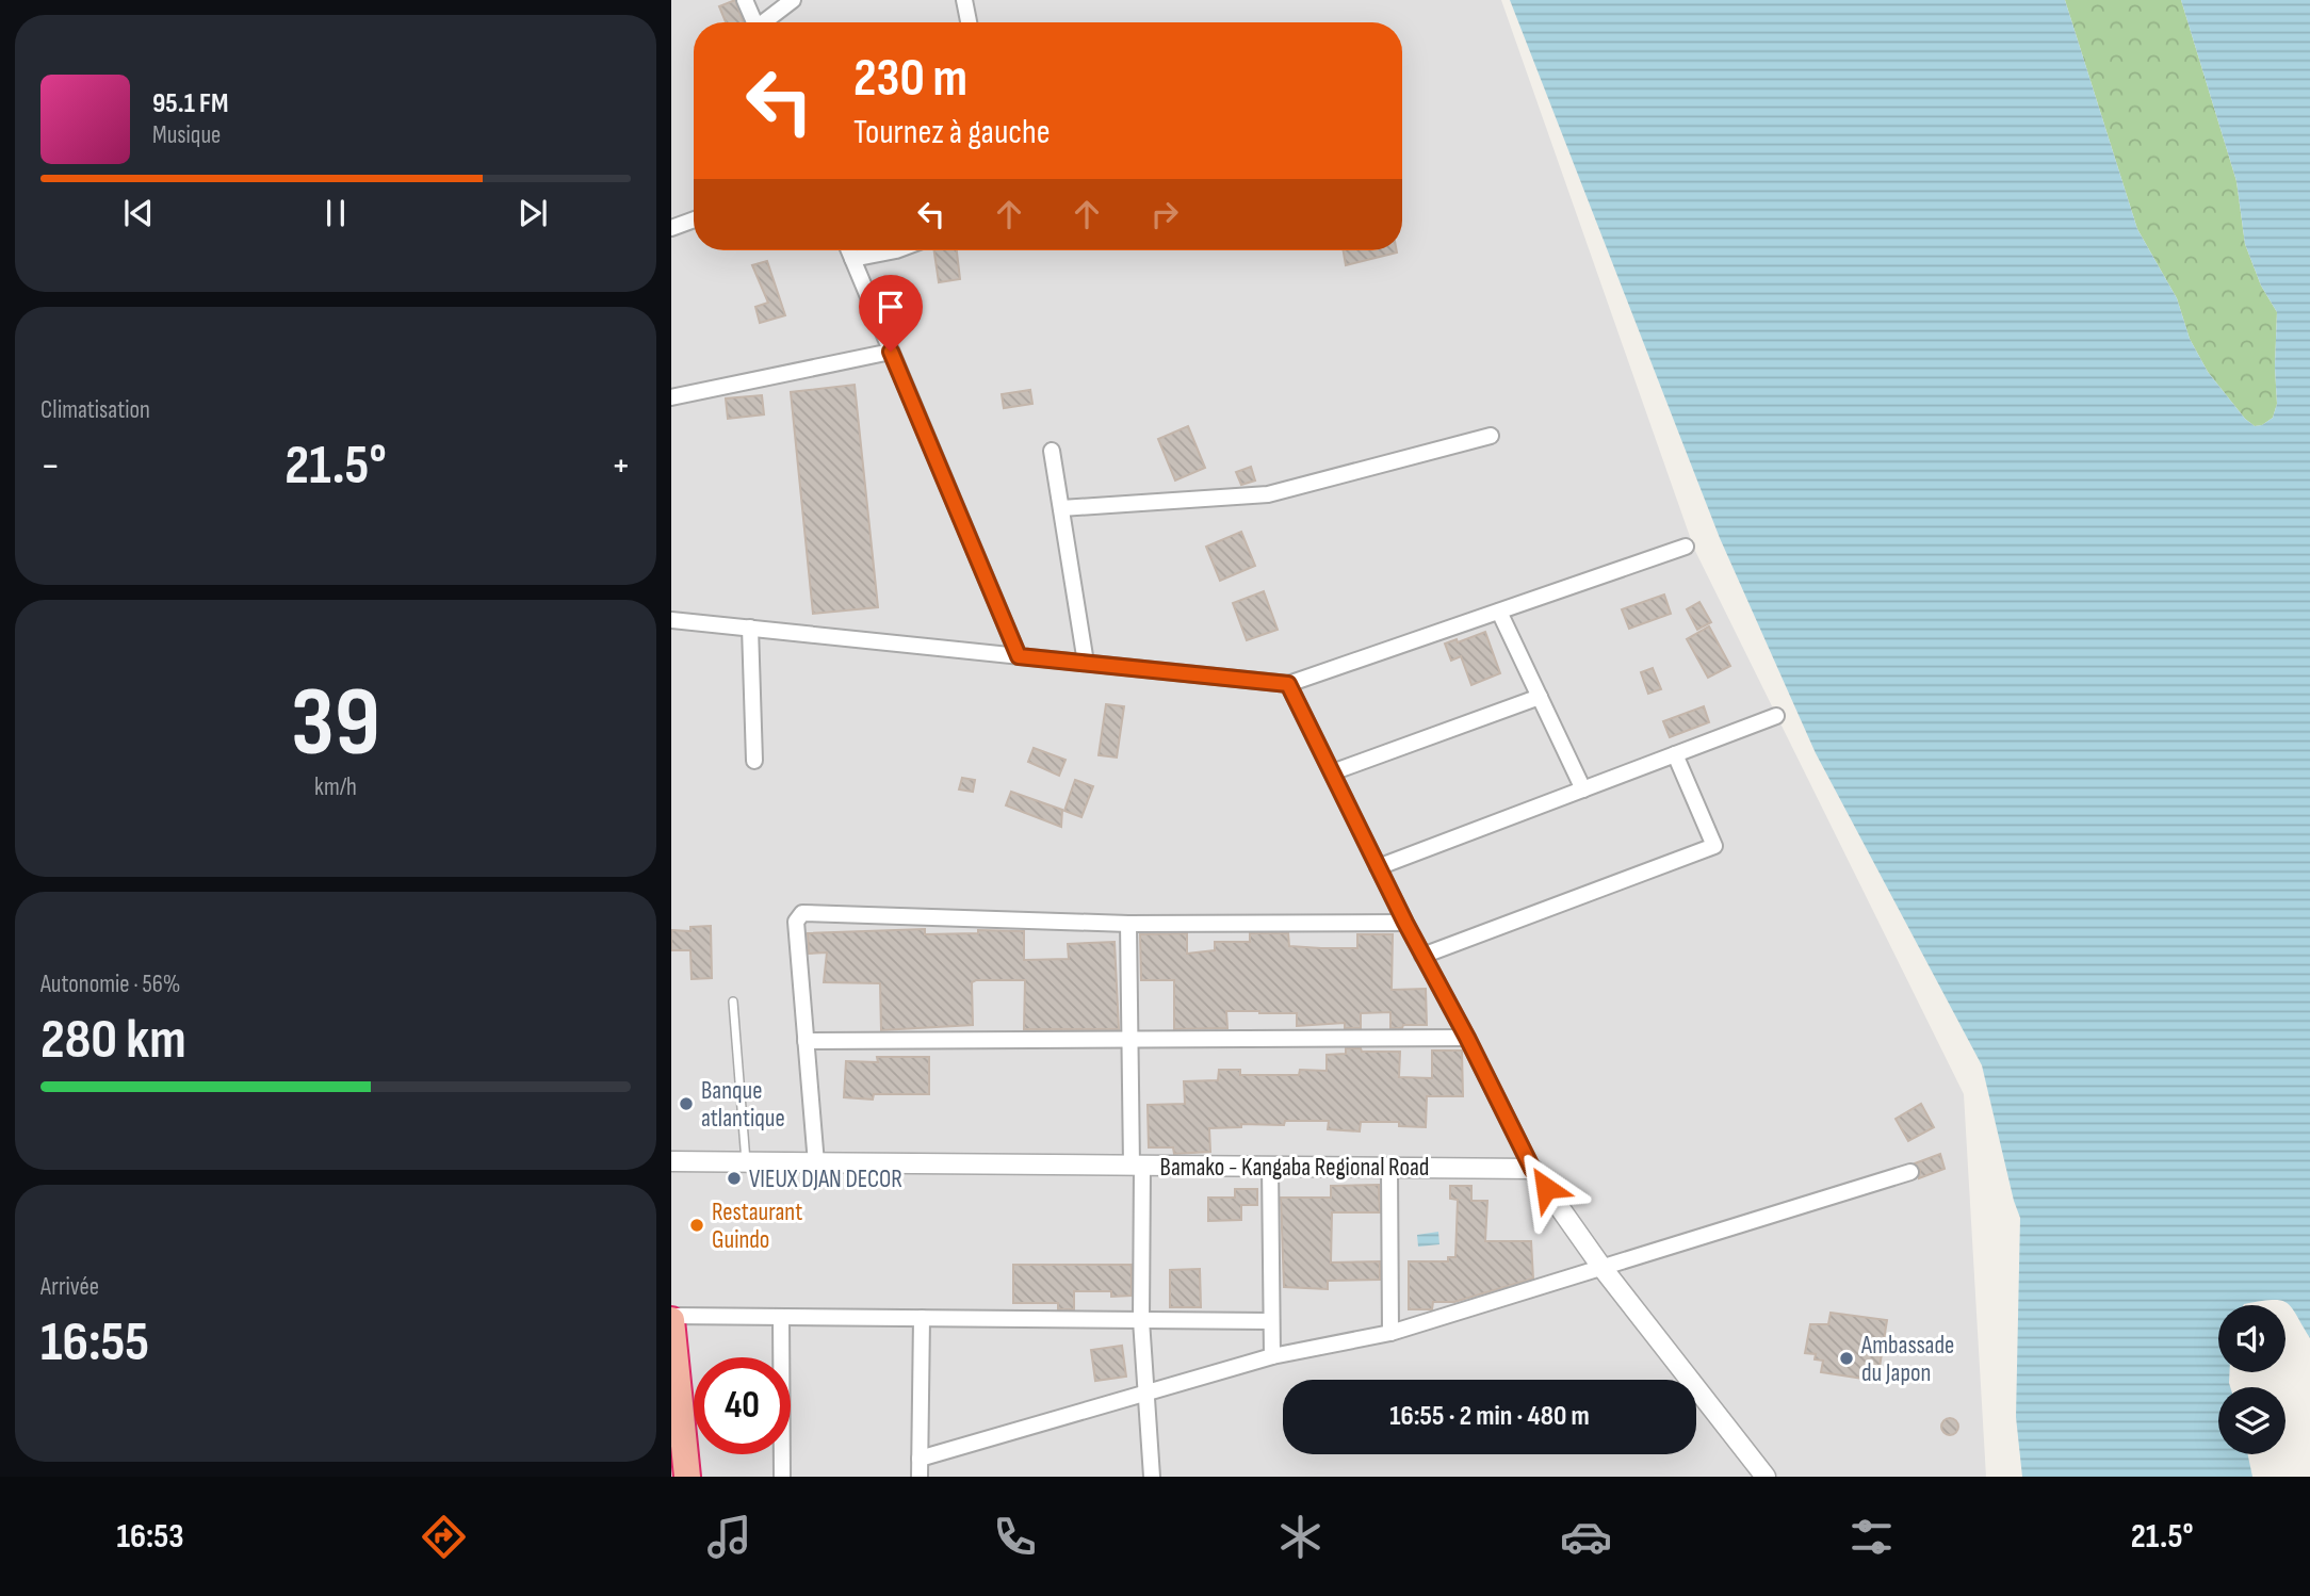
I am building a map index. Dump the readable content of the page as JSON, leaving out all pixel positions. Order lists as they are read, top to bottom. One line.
{"streets":{"street":["Bamako - Kangaba Regional Road"]},"places":["Banque atlantique","VIEUX DJAN DECOR","Restaurant Guindo","Ambassade du Japon"],"page":{"turn":["230 m","Tournez à gauche"],"song":["95.1 FM","Musique"],"tile":["Climatisation",["39","km/h"],["Autonomie · 56%","280 km"],["Arrivée","16:55"]],"heat":["−","21.5°","+"],"limit":"40","trip":"16:55 · 2 min · 480 m","tabs":["16:53","21.5°"]}}
